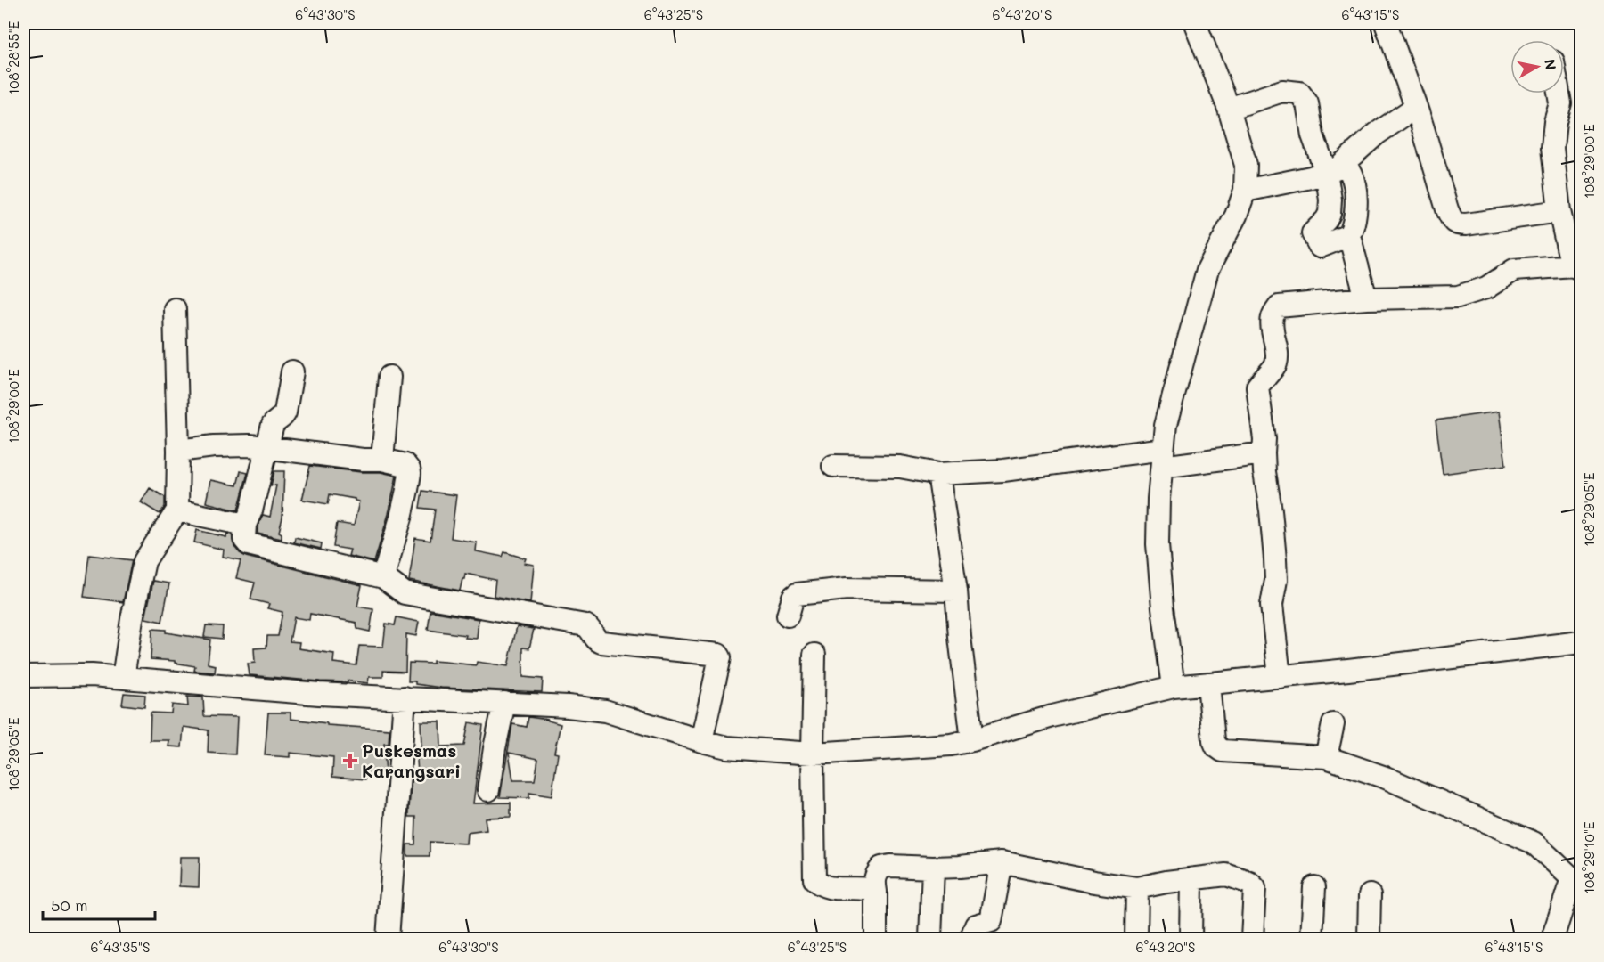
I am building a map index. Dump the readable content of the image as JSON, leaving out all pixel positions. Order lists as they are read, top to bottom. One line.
{"places":{"health":["Puskesmas Karangsari"]},"scale_bar":"50 m","north":"right","coordinates":["6°43'30\"S","6°43'25\"S","6°43'20\"S","6°43'15\"S","108°28'55\"E","108°29'00\"E","108°29'05\"E","108°29'10\"E","6°43'35\"S"]}
